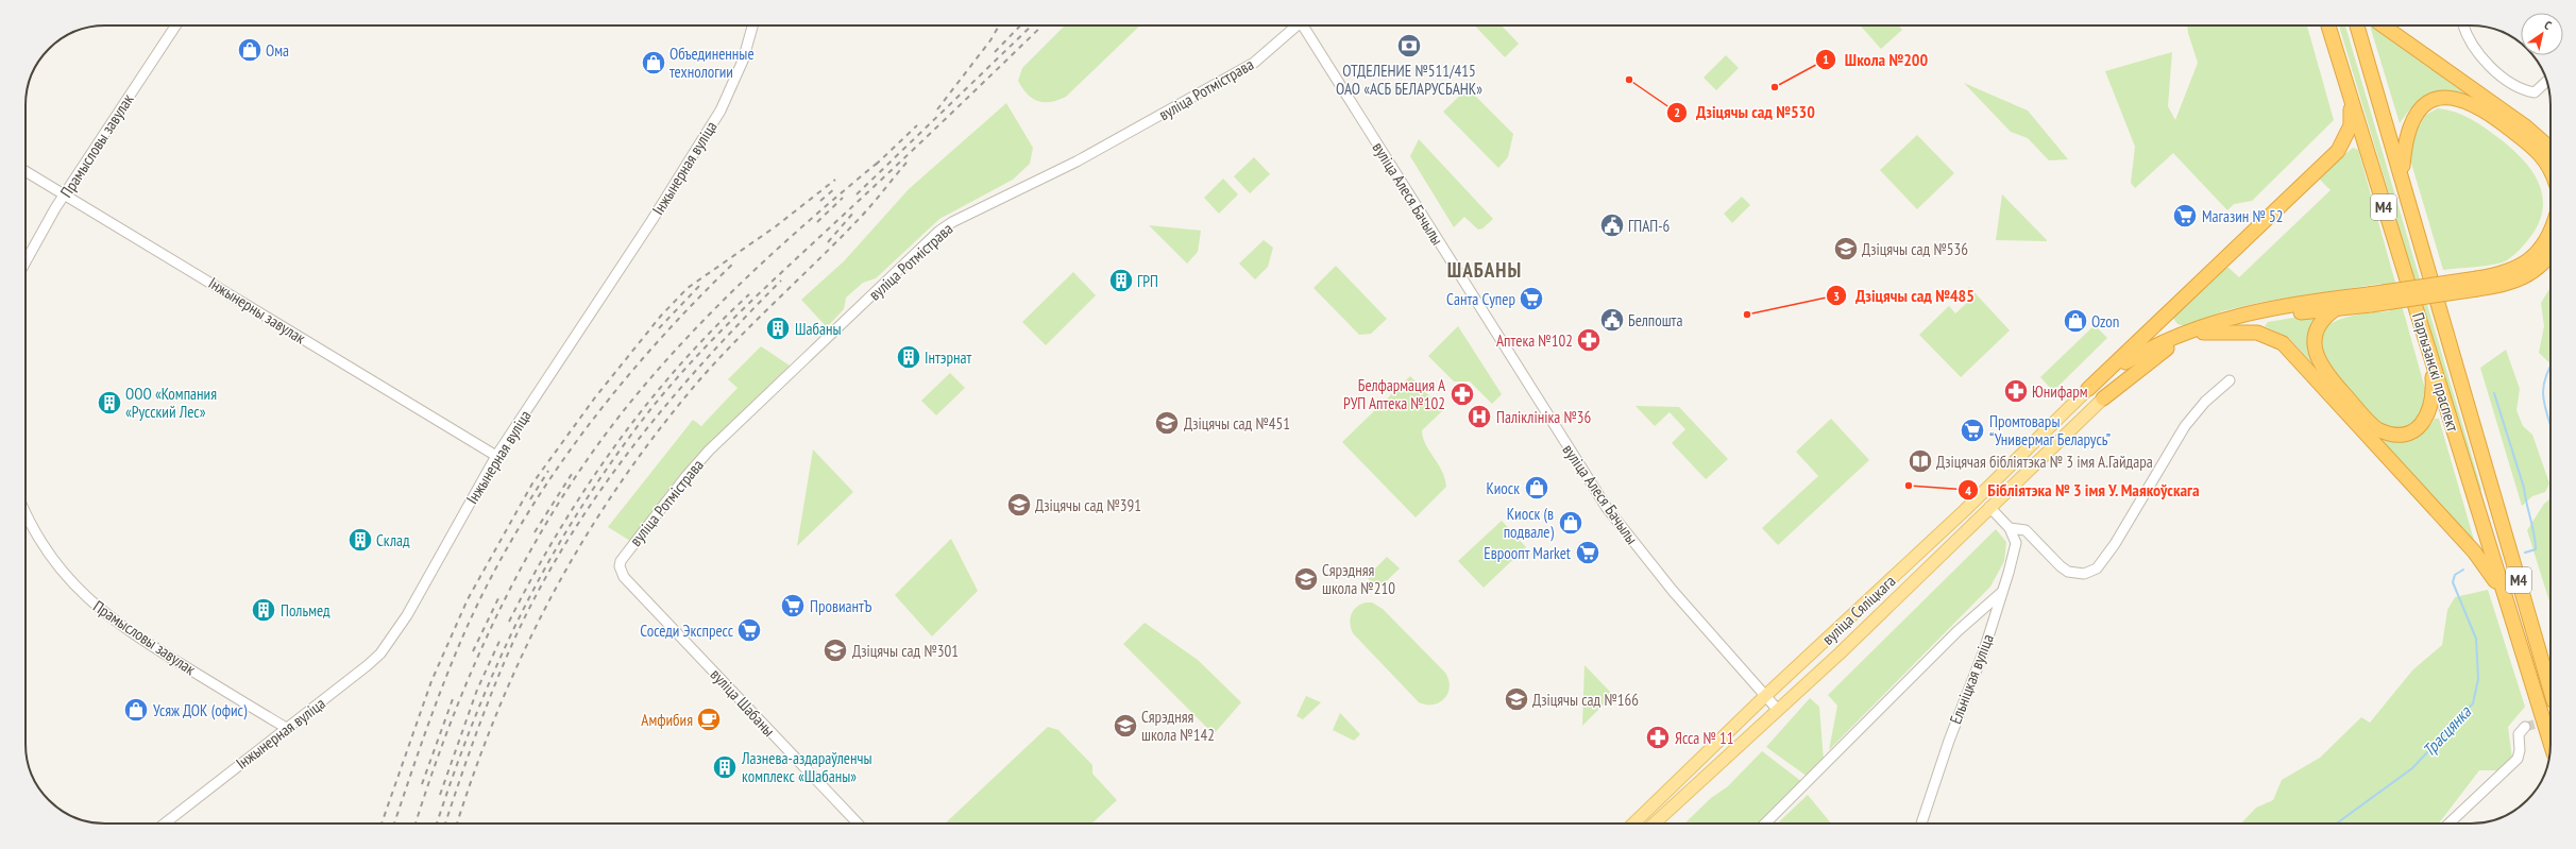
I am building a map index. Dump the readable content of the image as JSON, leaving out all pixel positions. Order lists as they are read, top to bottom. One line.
{"streets":{"highway":["М4","Партызанскі праспект"],"main road":["вуліца Сяліцкага"],"street":["вуліца Ротмістрава","Прамысловы завулак","Інжынерная вуліца","вуліца Алеся Бачылы","Інжынерны завулак","Ельніцкая вуліца","вуліца Шабаны"]},"crossings":[["вуліца Ротмістрава","вуліца Шабаны"],["Прамысловы завулак","Інжынерная вуліца"],["Прамысловы завулак","Інжынерны завулак"],["Інжынерная вуліца","Інжынерны завулак"],["вуліца Алеся Бачылы","вуліца Сяліцкага"]],"districts":["ШАБАНЫ"],"water":["Трасцянка"],"places":{"bank":["ОТДЕЛЕНИЕ №511/415 ОАО «АСБ БЕЛАРУСБАНК»"],"shop":["Ома","Объединенные технологии","Ozon","Киоск","Киоск (в подвале)","Усяж ДОК (офис)"],"other":["Дзіцячы сад №530","Школа №200","Дзіцячы сад №485","Бібліятэка № 3 імя У. Маякоўскага"],"supermarket":["Магазин № 52","Санта Супер","Промтовары “Универмаг Беларусь”","Евроопт Market","ПровиантЪ","Соседи Экспресс"],"public building":["ГПАП-6","Белпошта"],"school or university":["Дзіцячы сад №536","Дзіцячы сад №451","Дзіцячы сад №391","Сярэдняя школа №210","Дзіцячы сад №301","Дзіцячы сад №166","Сярэдняя школа №142"],"building":["ГРП","Шабаны","Інтэрнат","ООО «Компания «Русский Лес»","Склад","Польмед","Лазнева-аздараўленчы комплекс «Шабаны»"],"pharmacy":["Аптека №102","Юнифарм","Белфармация А РУП Аптека №102","Ясса № 11"],"hospital":["Паліклініка №36"],"library":["Дзіцячая бібліятэка № 3 імя А.Гайдара"],"cafe":["Амфибия"]},"north":"top right"}
